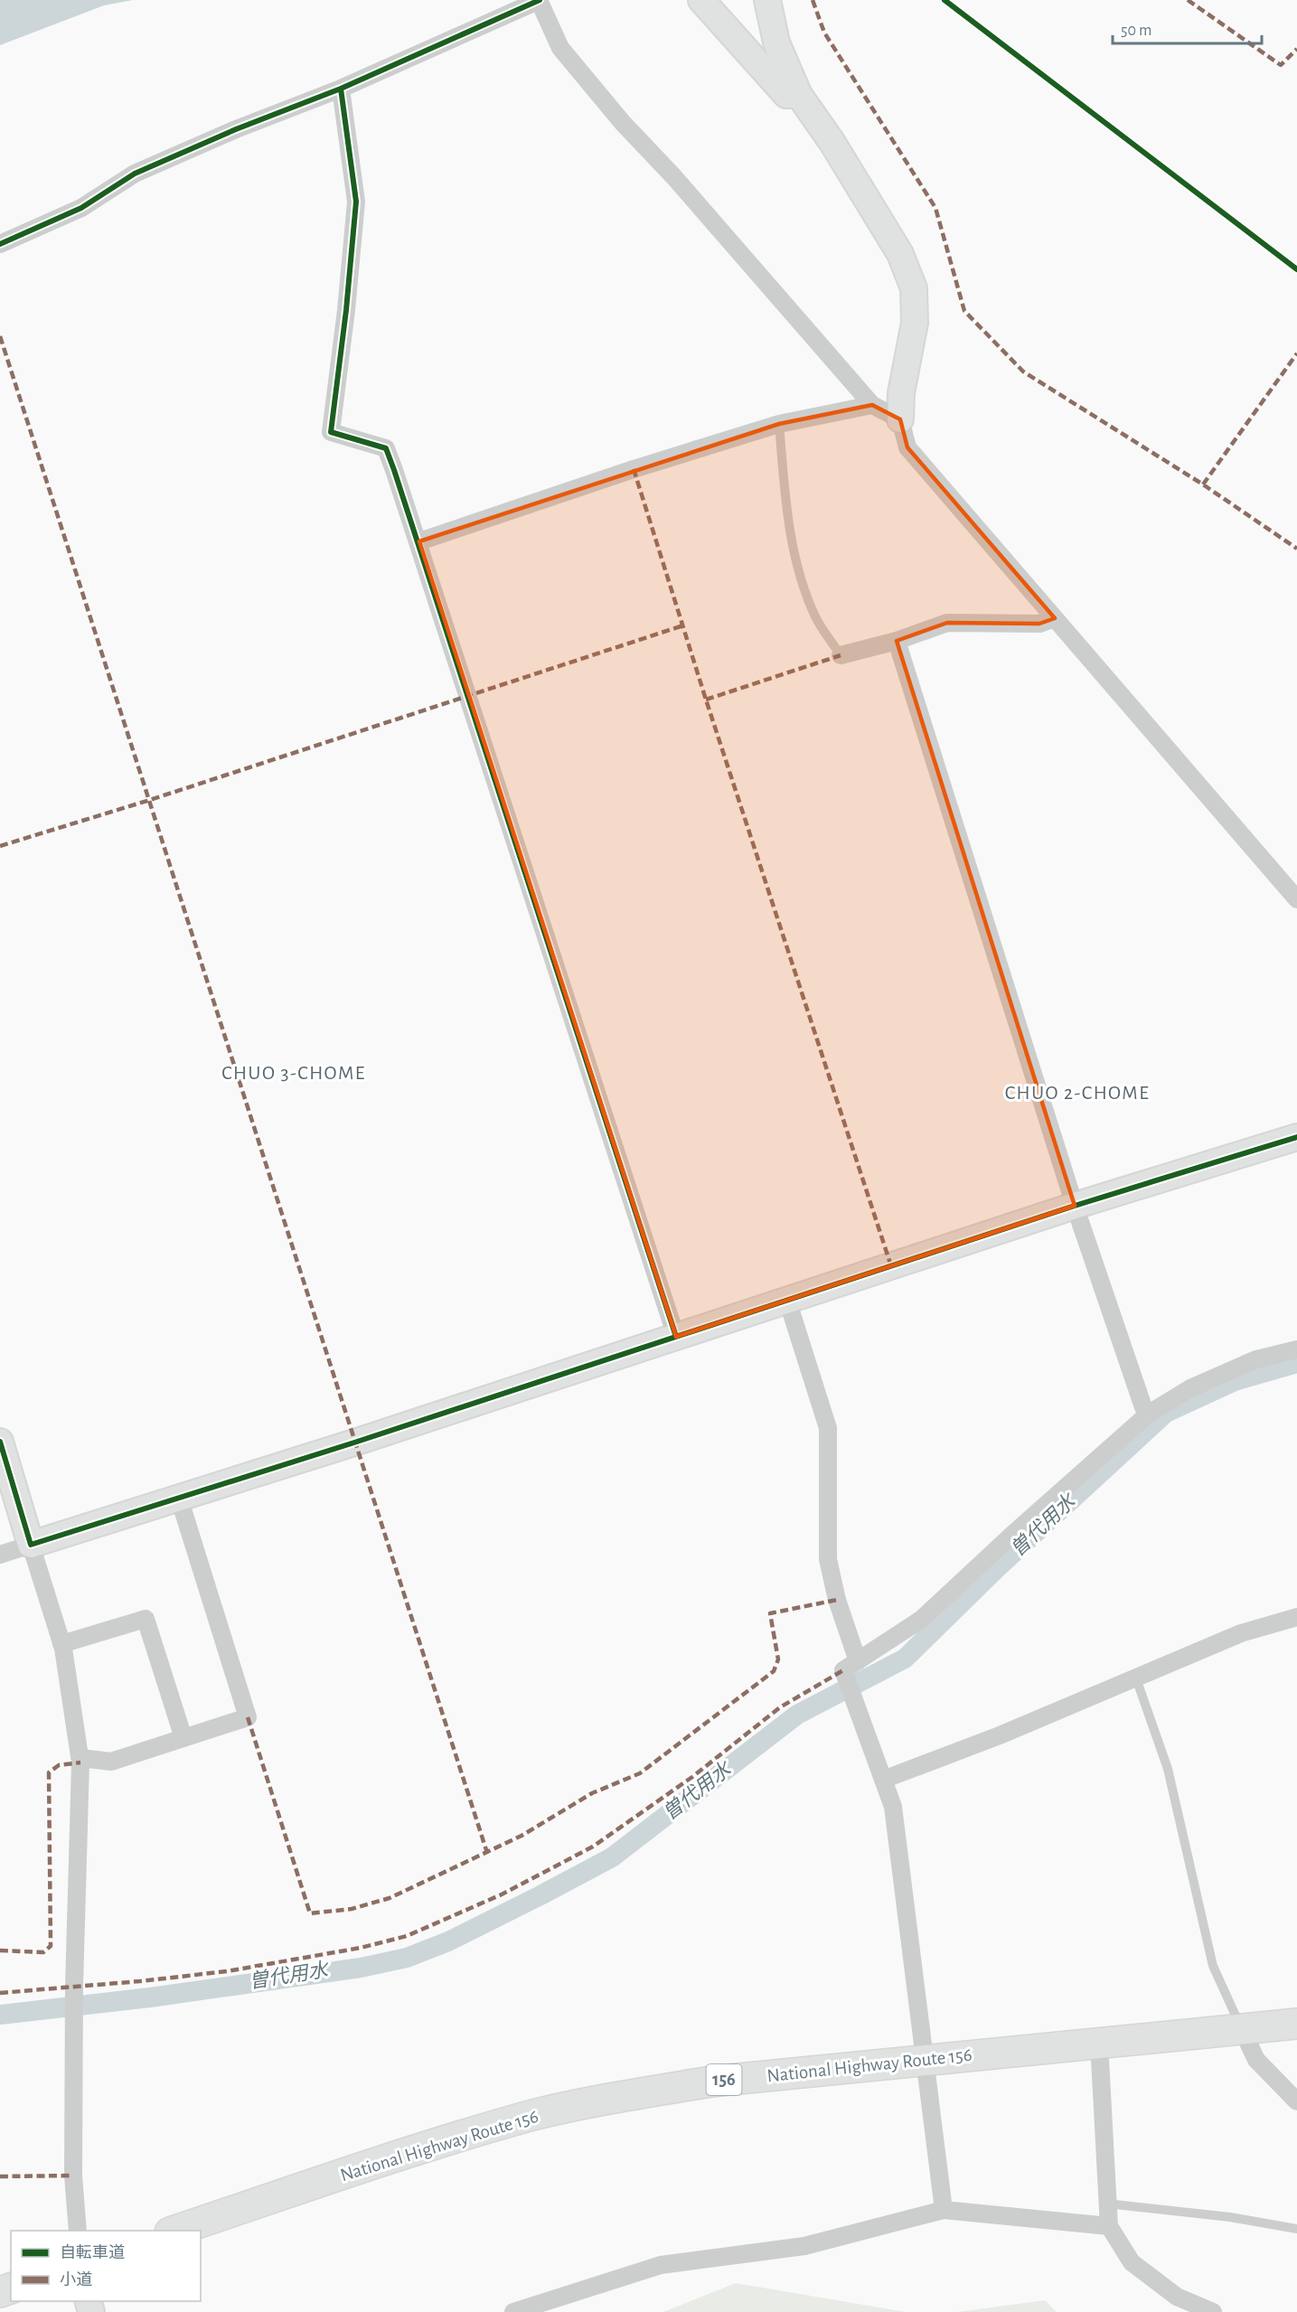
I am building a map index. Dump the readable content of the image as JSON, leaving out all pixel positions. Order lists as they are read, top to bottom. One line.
{"streets":{"highway":["National Highway Route 156","156"]},"districts":["CHUO 3-CHOME","CHUO 2-CHOME"],"water":["曽代用水"],"legend":["自転車道","小道"],"scale_bar":"50 m"}
